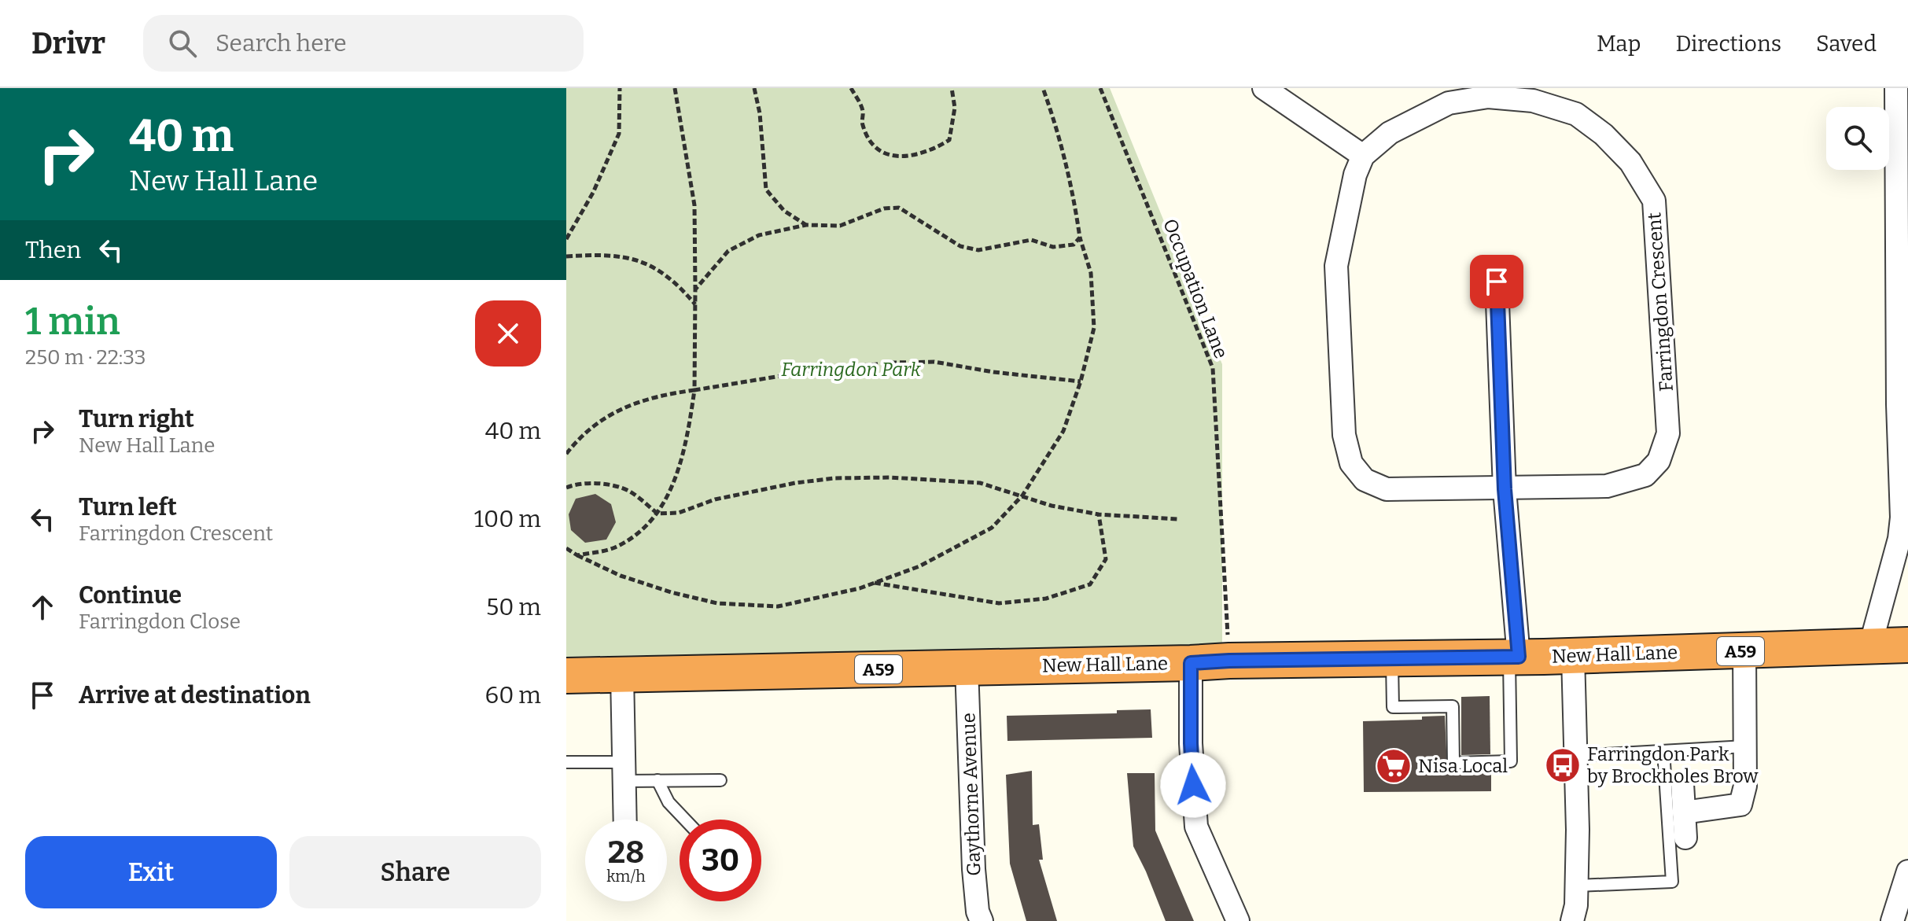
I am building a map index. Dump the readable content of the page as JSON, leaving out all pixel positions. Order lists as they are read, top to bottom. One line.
{"streets":{"highway":["A59","New Hall Lane"],"street":["Farringdon Crescent","Gaythorne Avenue"],"path":["Occupation Lane"]},"crossings":[["Occupation Lane","New Hall Lane"],["New Hall Lane","Gaythorne Avenue"]],"parks":["Farringdon Park"],"places":{"bus stop":["Farringdon Park by Brockholes Brow"],"supermarket":["Nisa Local"]},"page":{"header":"Drivr","search":"Search here","nav":["Map","Directions","Saved"],"turn":["40 m","New Hall Lane"],"then":"Then","heading":["1 min","250 m · 22:33"],"list":[{"name":"Turn right","note":"New Hall Lane","value":"40 m"},{"name":"Turn left","note":"Farringdon Crescent","value":"100 m"},{"name":"Continue","note":"Farringdon Close","value":"50 m"},{"name":"Arrive at destination","value":"60 m"}],"speed":"28 km/h","limit":"30","buttons":["Exit","Share"]}}
